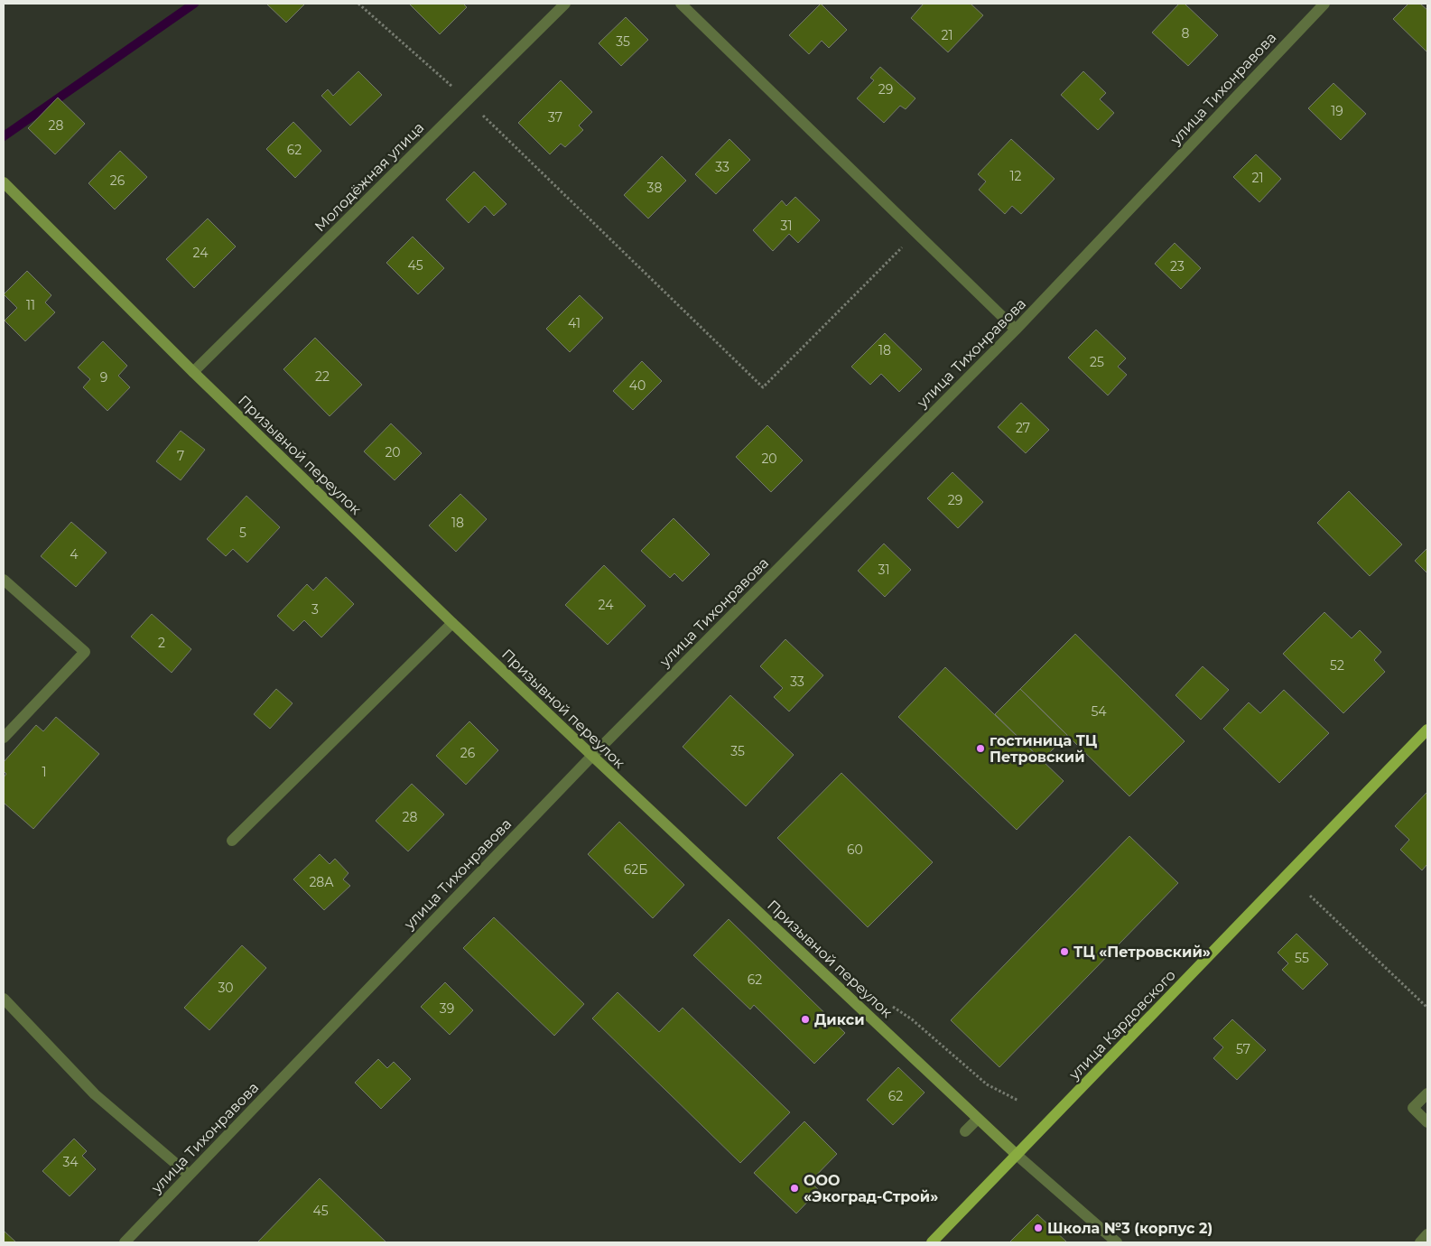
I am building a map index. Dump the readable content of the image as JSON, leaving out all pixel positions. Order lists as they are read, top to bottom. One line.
{"streets":{"main road":["улица Кардовского"],"street":["улица Тихонравова","Молодёжная улица","Призывной переулок"]},"crossings":[["улица Тихонравова","Призывной переулок"],["Молодёжная улица","Призывной переулок"],["Призывной переулок","улица Кардовского"]],"places":["гостиница ТЦ Петровский","ТЦ «Петровский»","Дикси","ООО «Экоград-Строй»","Школа №3 (корпус 2)"],"house_numbers":["8","21","35","29","19","37","28","62","33","12","21","26","38","31","24","45","23","11","41","18","25","22","9","40","27","20","7","20","29","18","5","4","31","24","3","2","52","33","54","35","26","1","28","60","62Б","28А","55","62","30","39","57","62","34","45"]}
